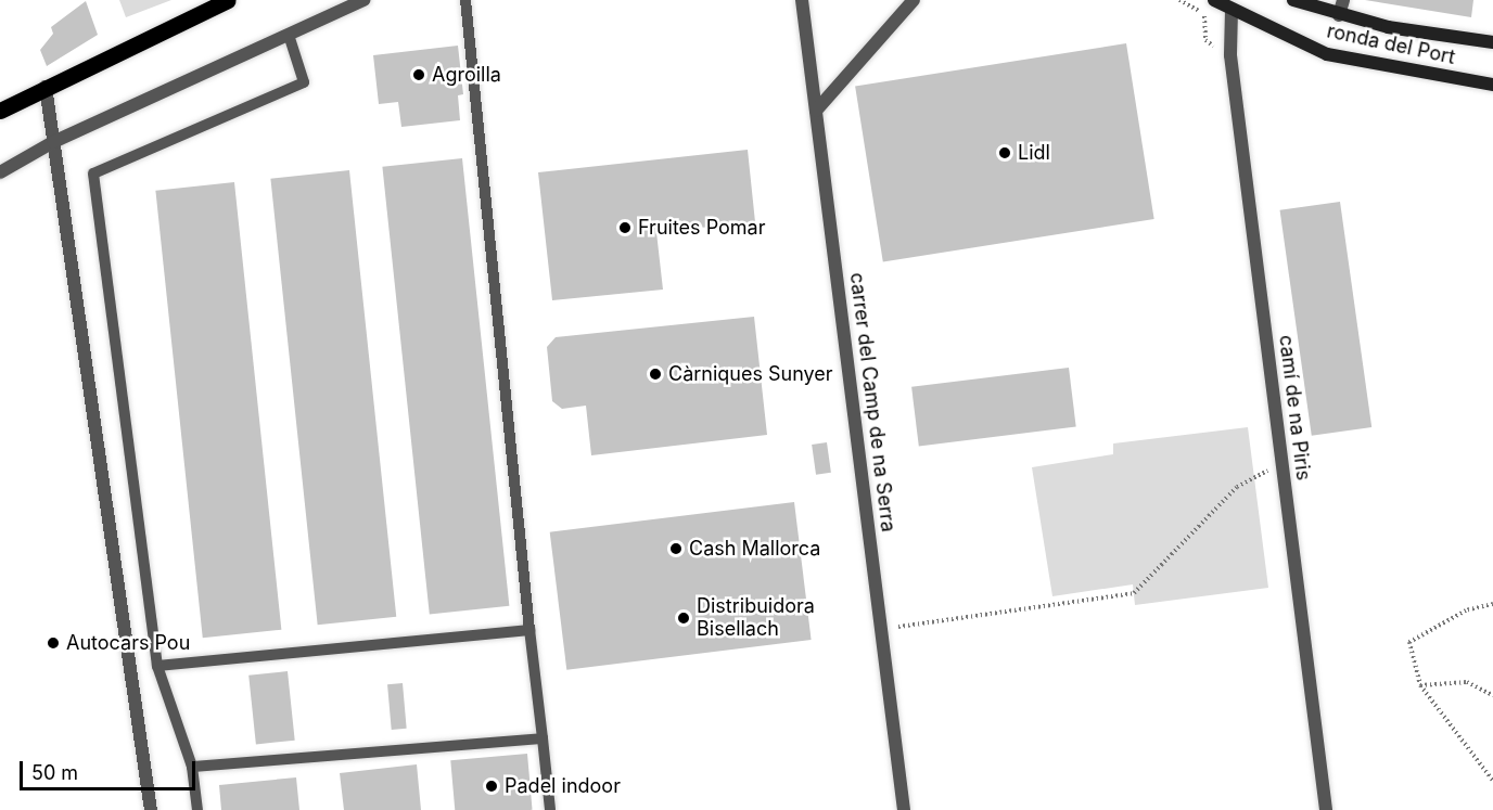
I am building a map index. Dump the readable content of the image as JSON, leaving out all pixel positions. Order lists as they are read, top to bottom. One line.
{"streets":{"main road":["ronda del Port"],"street":["carrer del Camp de na Serra","camí de na Piris"]},"crossings":[["ronda del Port","camí de na Piris"]],"places":["Agroilla","Lidl","Fruites Pomar","Càrniques Sunyer","Cash Mallorca","Distribuidora Bisellach","Autocars Pou","Padel indoor"],"scale_bar":"50 m"}
